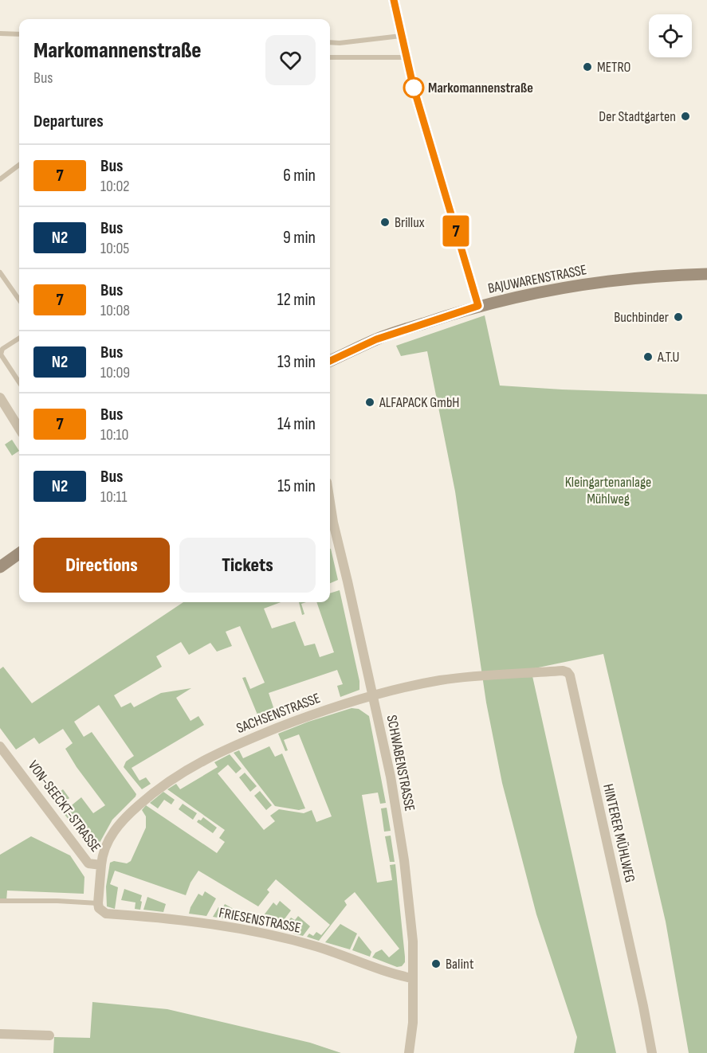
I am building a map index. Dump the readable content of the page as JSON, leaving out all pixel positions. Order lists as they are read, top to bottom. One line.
{"streets":{"street":["BAJUWARENSTRASSE","SACHSENSTRASSE","SCHWABENSTRASSE","VON-SEECKT-STRASSE","HINTERER MÜHLWEG","FRIESENSTRASSE"]},"crossings":[["SACHSENSTRASSE","SCHWABENSTRASSE"],["SACHSENSTRASSE","VON-SEECKT-STRASSE"],["SACHSENSTRASSE","HINTERER MÜHLWEG"],["SCHWABENSTRASSE","FRIESENSTRASSE"],["VON-SEECKT-STRASSE","FRIESENSTRASSE"]],"parks":["Kleingartenanlage Mühlweg"],"places":["METRO","Markomannenstraße","Der Stadtgarten","Brillux","Buchbinder","A.T.U","ALFAPACK GmbH","Balint"],"lines":["bus line 7"],"page":{"on_map":"7","heading":[["Markomannenstraße","Bus"],"Departures"],"list":[{"mark":"7","name":"Bus","note":"10:02","value":"6 min"},{"mark":"N2","name":"Bus","note":"10:05","value":"9 min"},{"mark":"7","name":"Bus","note":"10:08","value":"12 min"},{"mark":"N2","name":"Bus","note":"10:09","value":"13 min"},{"mark":"7","name":"Bus","note":"10:10","value":"14 min"},{"mark":"N2","name":"Bus","note":"10:11","value":"15 min"}],"buttons":["Directions","Tickets"]}}
